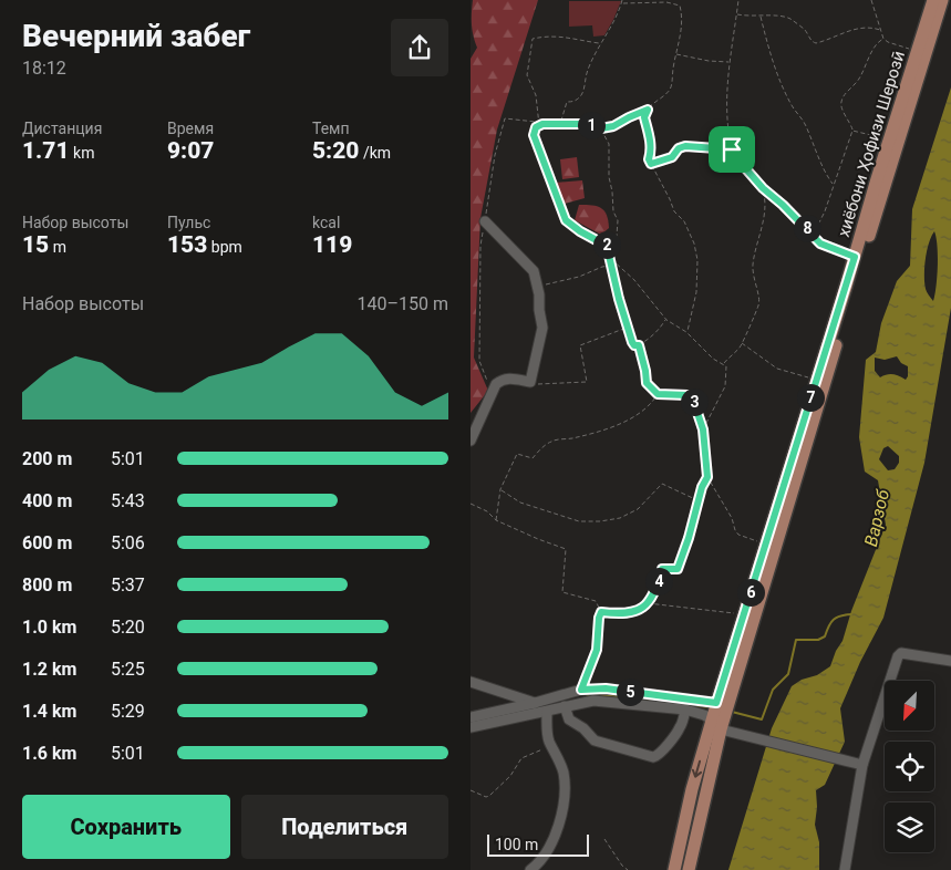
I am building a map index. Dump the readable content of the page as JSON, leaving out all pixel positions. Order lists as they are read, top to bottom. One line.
{"streets":{"main road":["хиёбони Ҳофизи Шерозӣ"]},"water":["Варзоб"],"scale_bar":"100 m","north":"bottom left","page":{"heading":["Вечерний забег","18:12"],"stats":[["Дистанция","1.71 km"],["Время","9:07"],["Темп","5:20 /km"],["Набор высоты","15 m"],["Пульс","153 bpm"],["kcal","119"]],"pins":["1","8","2","7","3","4","6","5"],"chart":["Набор высоты","140–150 m"],"list":[{"name":"200 m","note":"5:01"},{"name":"400 m","note":"5:43"},{"name":"600 m","note":"5:06"},{"name":"800 m","note":"5:37"},{"name":"1.0 km","note":"5:20"},{"name":"1.2 km","note":"5:25"},{"name":"1.4 km","note":"5:29"},{"name":"1.6 km","note":"5:01"}],"buttons":["Сохранить","Поделиться"],"scale":"100 m"}}
